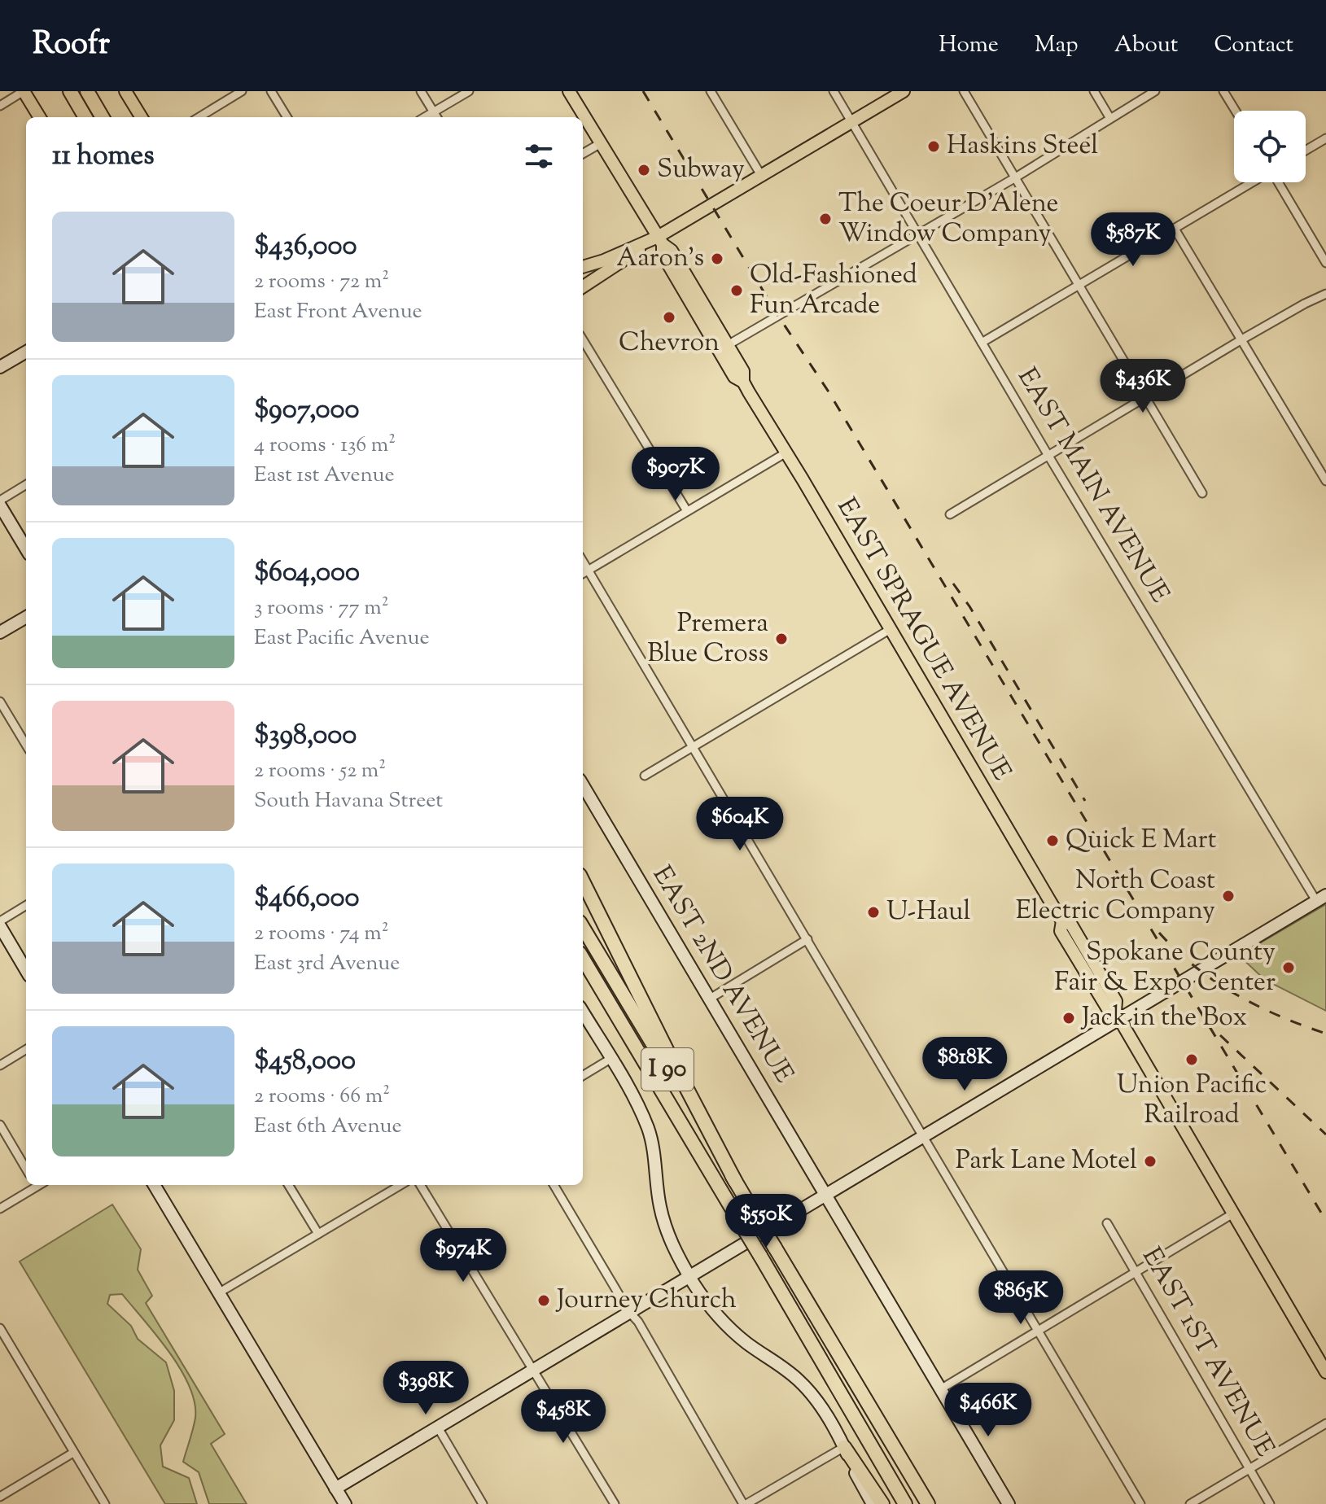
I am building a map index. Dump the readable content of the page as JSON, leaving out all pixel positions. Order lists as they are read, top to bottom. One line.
{"streets":{"highway":["I 90"],"main road":["EAST SPRAGUE AVENUE"],"street":["EAST MAIN AVENUE","EAST 2ND AVENUE","EAST 1ST AVENUE"]},"places":["Haskins Steel","Subway","The Coeur D'Alene Window Company","Aaron's","Old-Fashioned Fun Arcade","Chevron","Premera Blue Cross","Quick E Mart","North Coast Electric Company","U-Haul","Spokane County Fair & Expo Center","Jack in the Box","Union Pacific Railroad","Park Lane Motel","Journey Church"],"page":{"header":"Roofr","nav":["Home","Map","About","Contact"],"heading":"11 homes","list":[{"name":"$436,000","note":"2 rooms · 72 m² · East Front Avenue"},{"name":"$907,000","note":"4 rooms · 136 m² · East 1st Avenue"},{"name":"$604,000","note":"3 rooms · 77 m² · East Pacific Avenue"},{"name":"$398,000","note":"2 rooms · 52 m² · South Havana Street"},{"name":"$466,000","note":"2 rooms · 74 m² · East 3rd Avenue"},{"name":"$458,000","note":"2 rooms · 66 m² · East 6th Avenue"}],"price":["$587K","$436K","$907K","$604K","$818K","$550K","$974K","$865K","$398K","$466K","$458K"]}}
